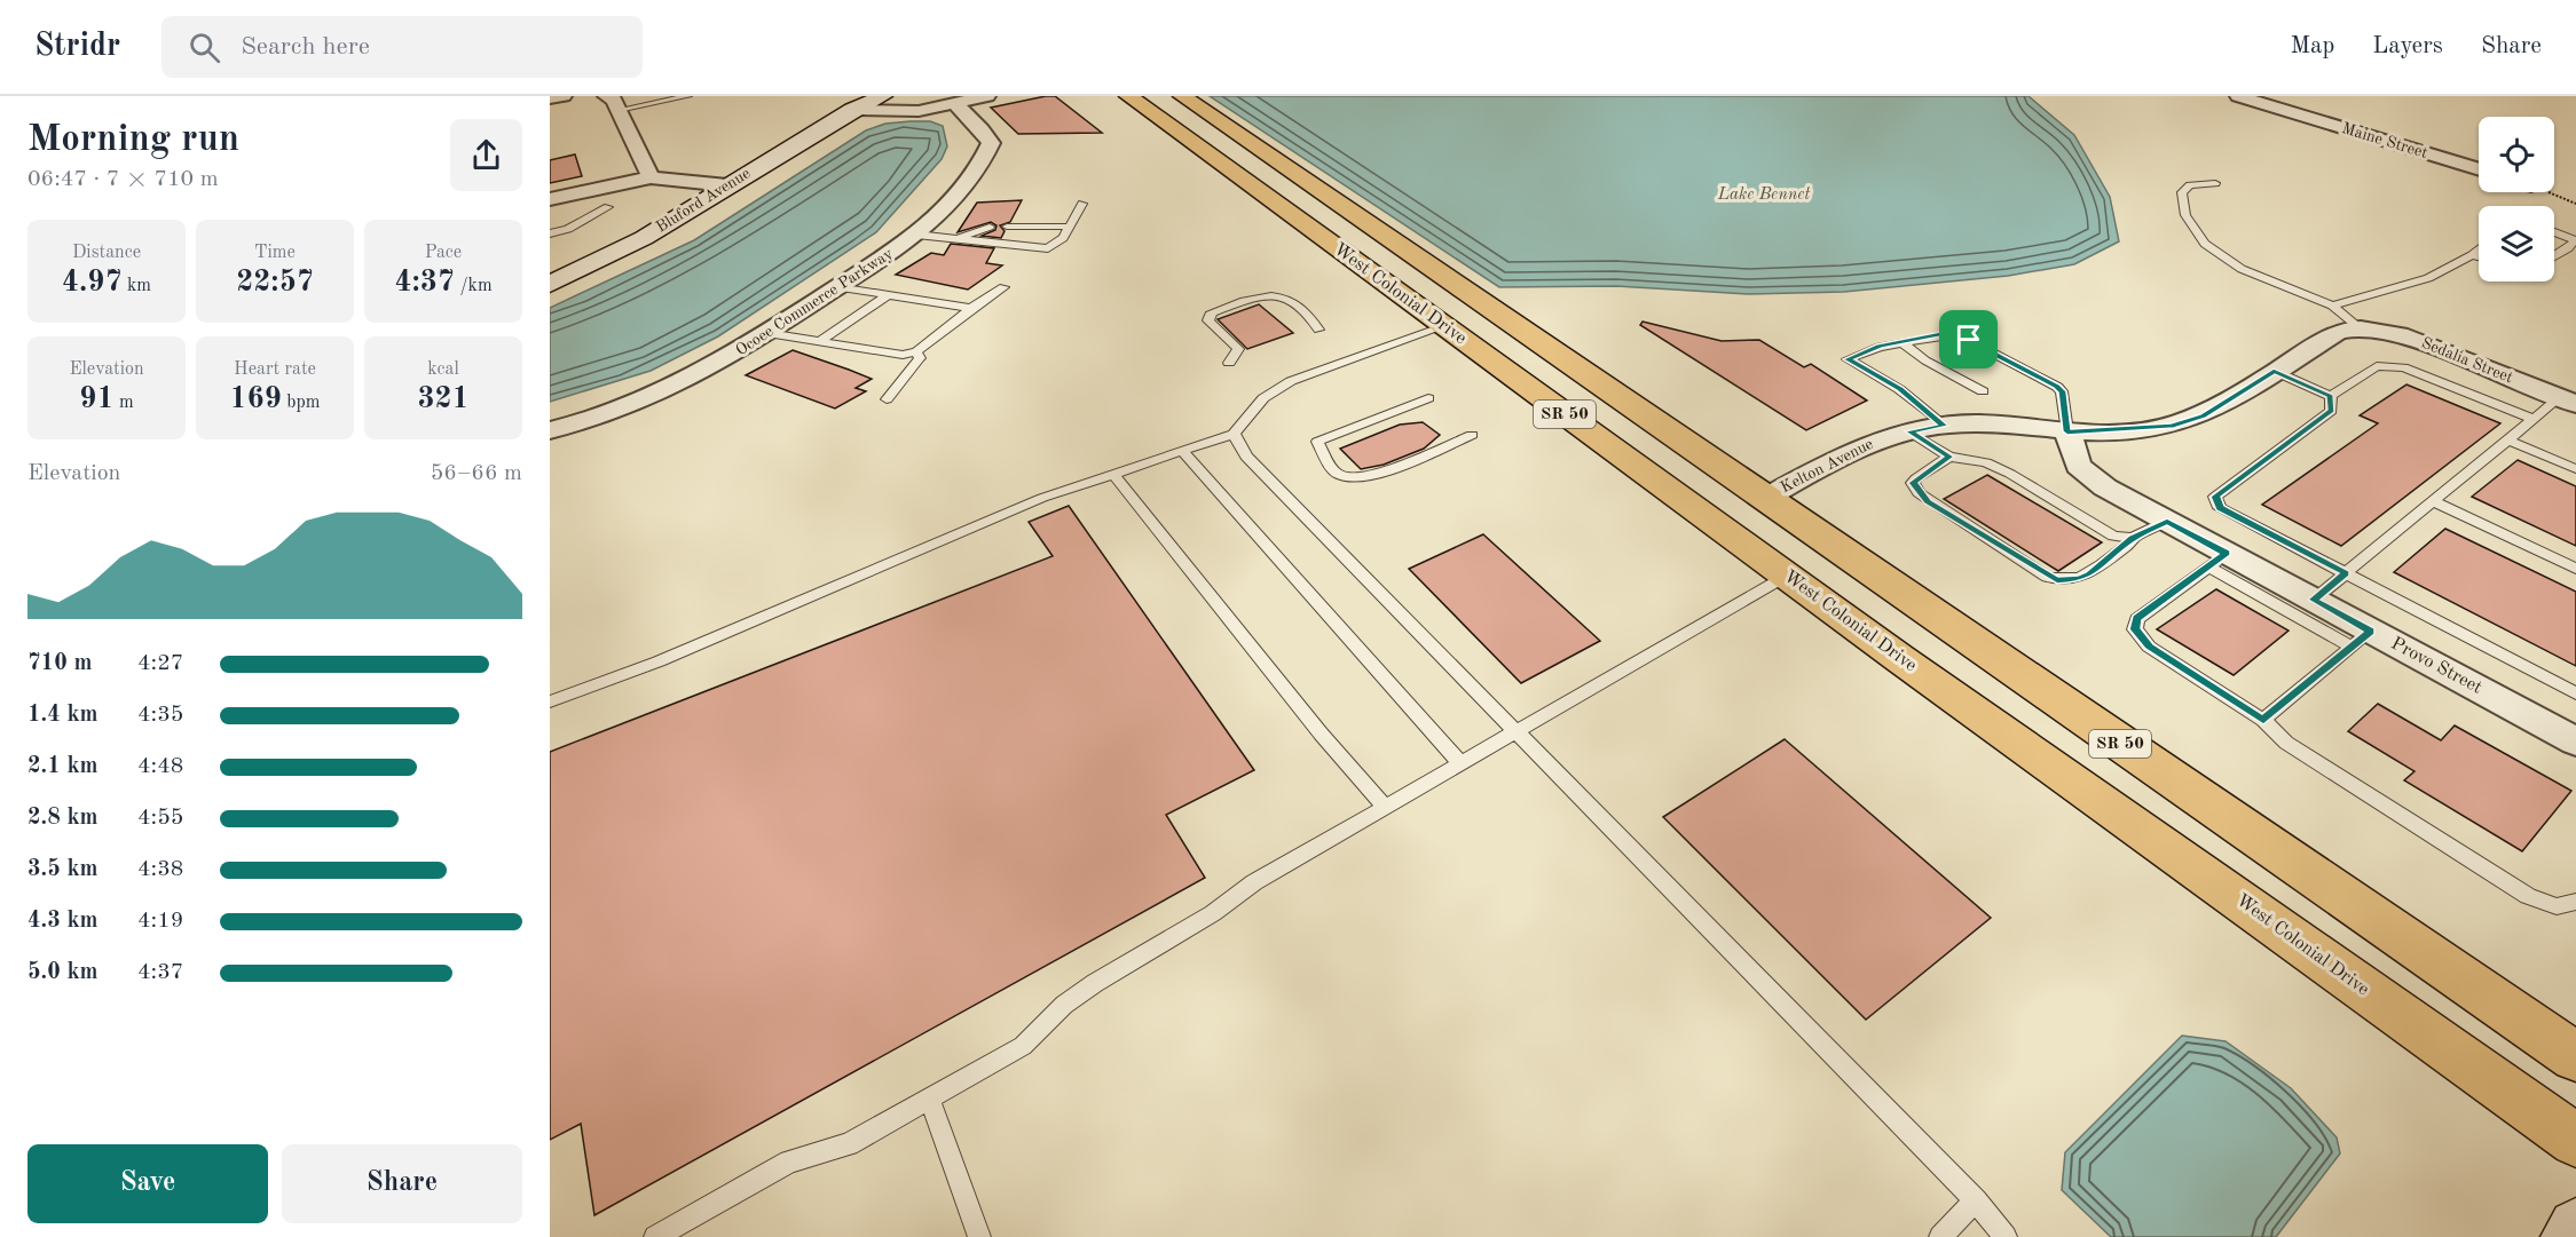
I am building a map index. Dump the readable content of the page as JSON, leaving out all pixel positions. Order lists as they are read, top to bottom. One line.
{"streets":{"highway":["West Colonial Drive","SR 50"],"street":["Maine Street","Bluford Avenue","Ocoee Commerce Parkway","Sedalia Street","Kelton Avenue","Provo Street"]},"crossings":[["West Colonial Drive","Kelton Avenue"],["Sedalia Street","Kelton Avenue"],["Kelton Avenue","Provo Street"]],"water":["Lake Bennet"],"page":{"header":"Stridr","search":"Search here","nav":["Map","Layers","Share"],"heading":["Morning run","06:47 · 7 × 710 m"],"stats":[["Distance","4.97 km"],["Time","22:57"],["Pace","4:37 /km"],["Elevation","91 m"],["Heart rate","169 bpm"],["kcal","321"]],"chart":["Elevation","56–66 m"],"list":[{"name":"710 m","note":"4:27"},{"name":"1.4 km","note":"4:35"},{"name":"2.1 km","note":"4:48"},{"name":"2.8 km","note":"4:55"},{"name":"3.5 km","note":"4:38"},{"name":"4.3 km","note":"4:19"},{"name":"5.0 km","note":"4:37"}],"buttons":["Save","Share"]}}
